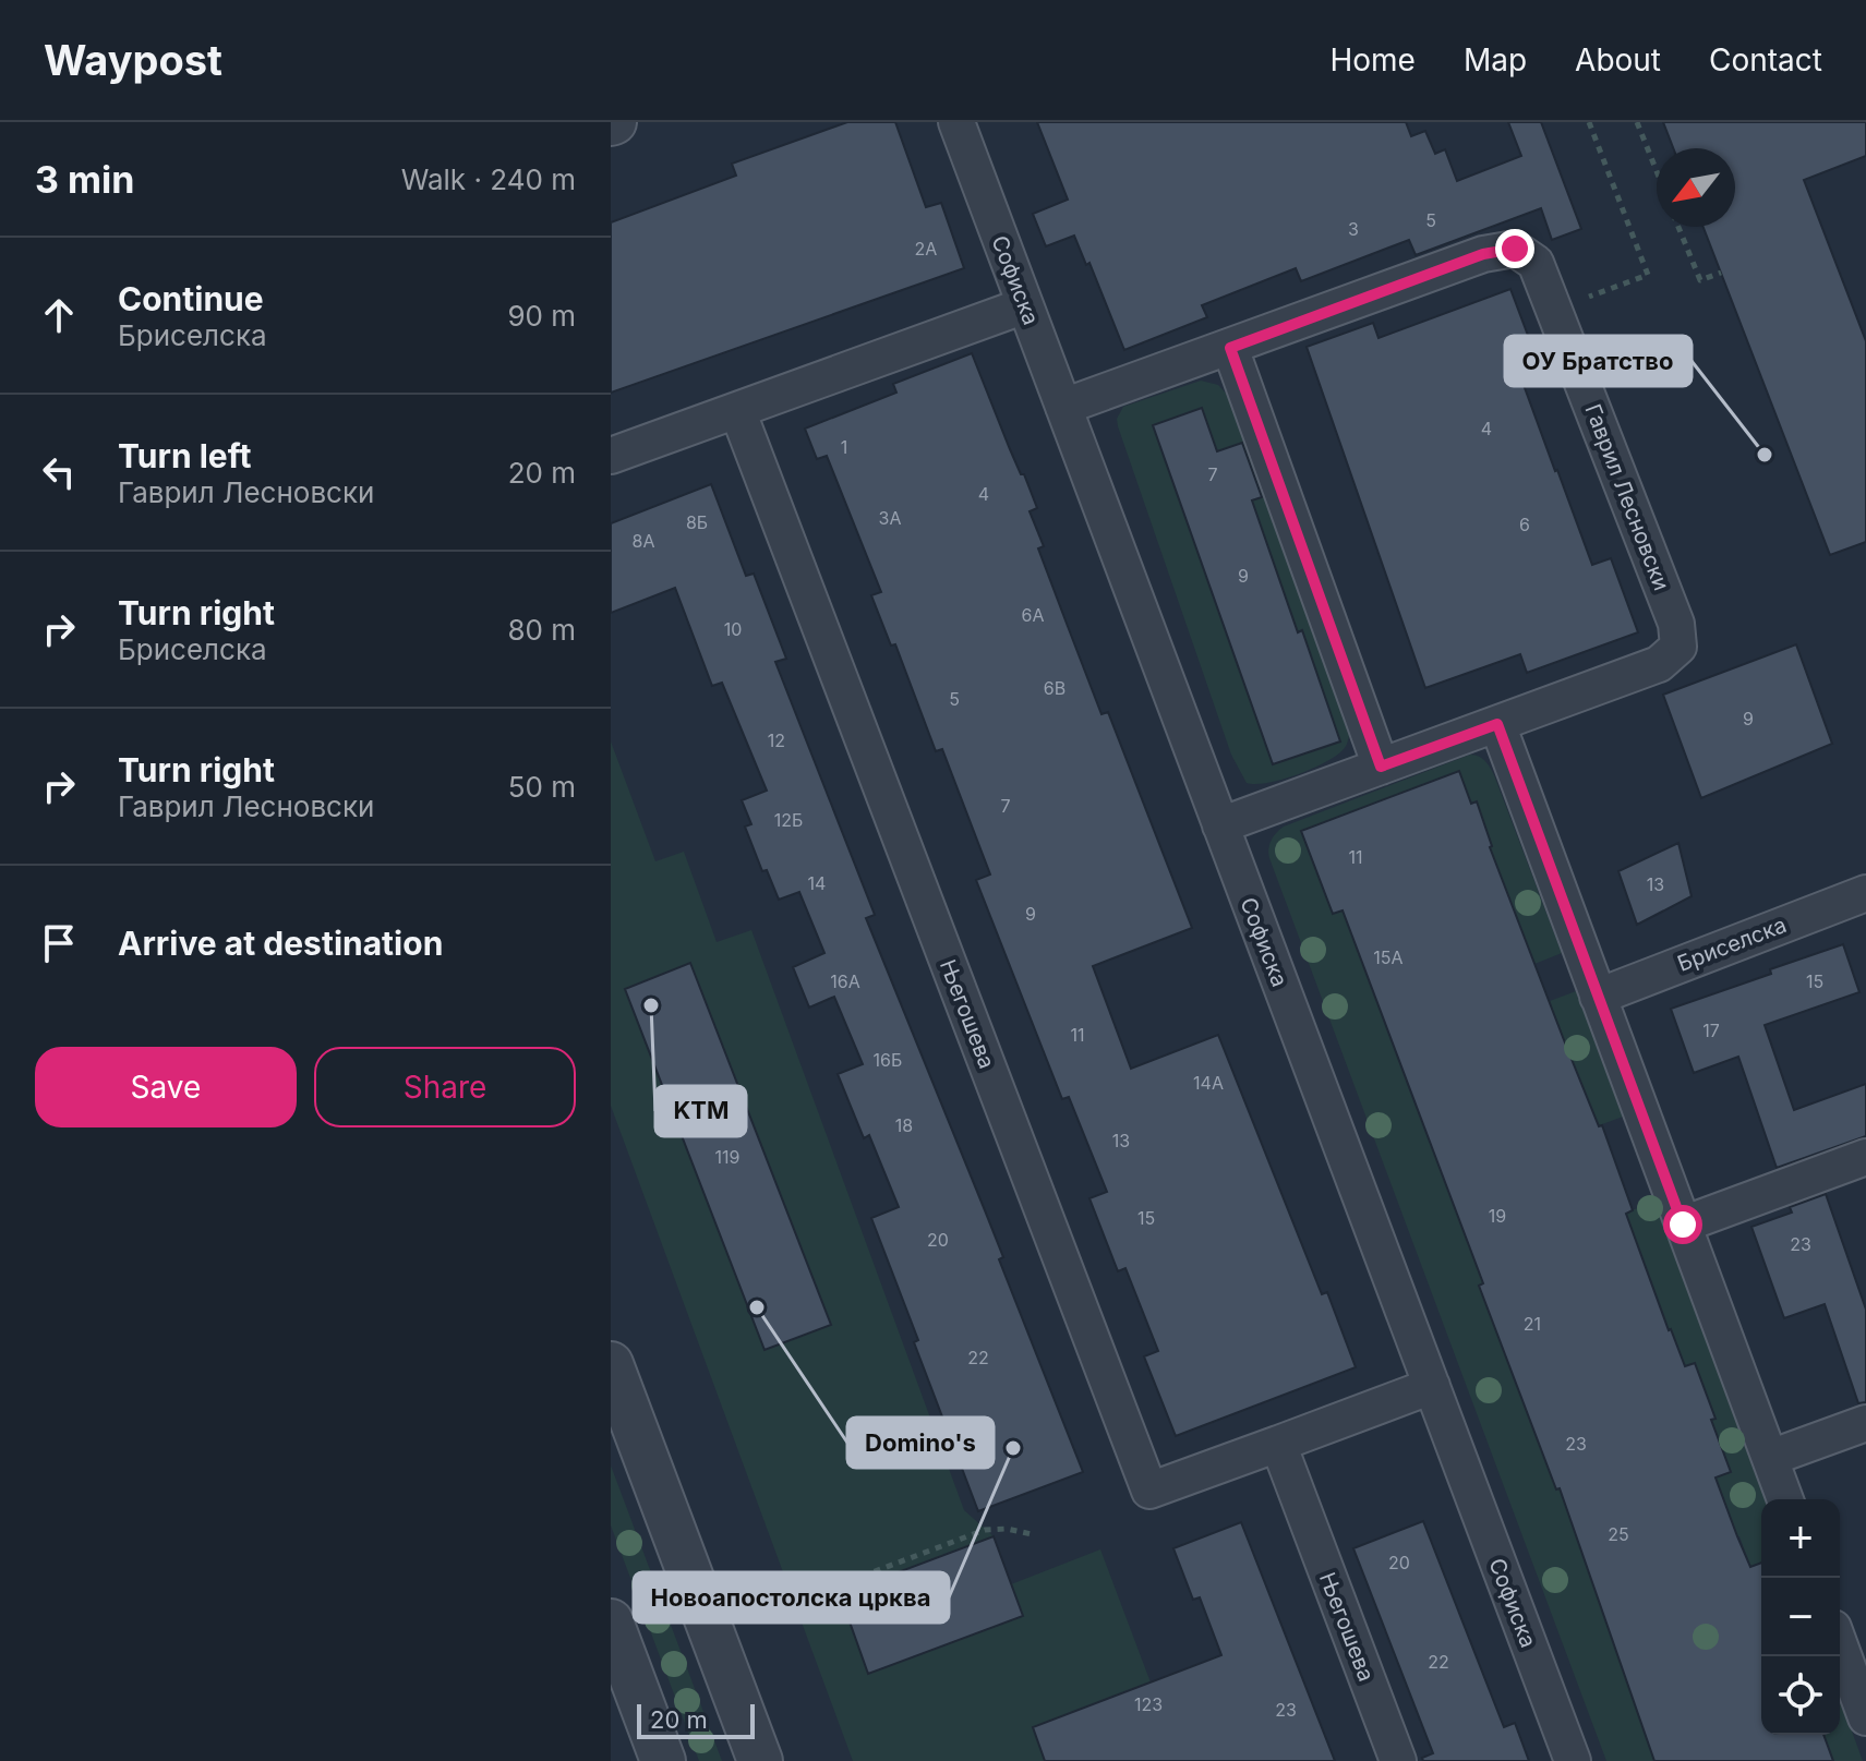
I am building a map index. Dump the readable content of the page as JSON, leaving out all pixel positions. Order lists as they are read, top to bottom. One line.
{"streets":{"street":["Софиска","Гаврил Лесновски","Бриселска","Његошева"]},"crossings":[["Софиска","Гаврил Лесновски"],["Софиска","Његошева"]],"places":["ОУ Братство","KTM","Domino's","Новоапостолска црква"],"house_numbers":["5","3","2А","4","1","7","4","3A","8Б","6","8А","9","6А","10","6B","5","9","12","7","12Б","11","14","13","9","15А","16А","15","17","11","16Б","14А","18","13","119","19","15","20","23","21","22","23","25","20","22","123","23"],"scale_bar":"20 m","north":"bottom left","page":{"header":"Waypost","nav":["Home","Map","About","Contact"],"heading":["3 min","Walk · 240 m"],"list":[["Continue","Бриселска","90 m"],["Turn left","Гаврил Лесновски","20 m"],["Turn right","Бриселска","80 m"],["Turn right","Гаврил Лесновски","50 m"],"Arrive at destination"],"buttons":["Save","Share"],"map_buttons":["+","−"],"scale":"20 m"}}
